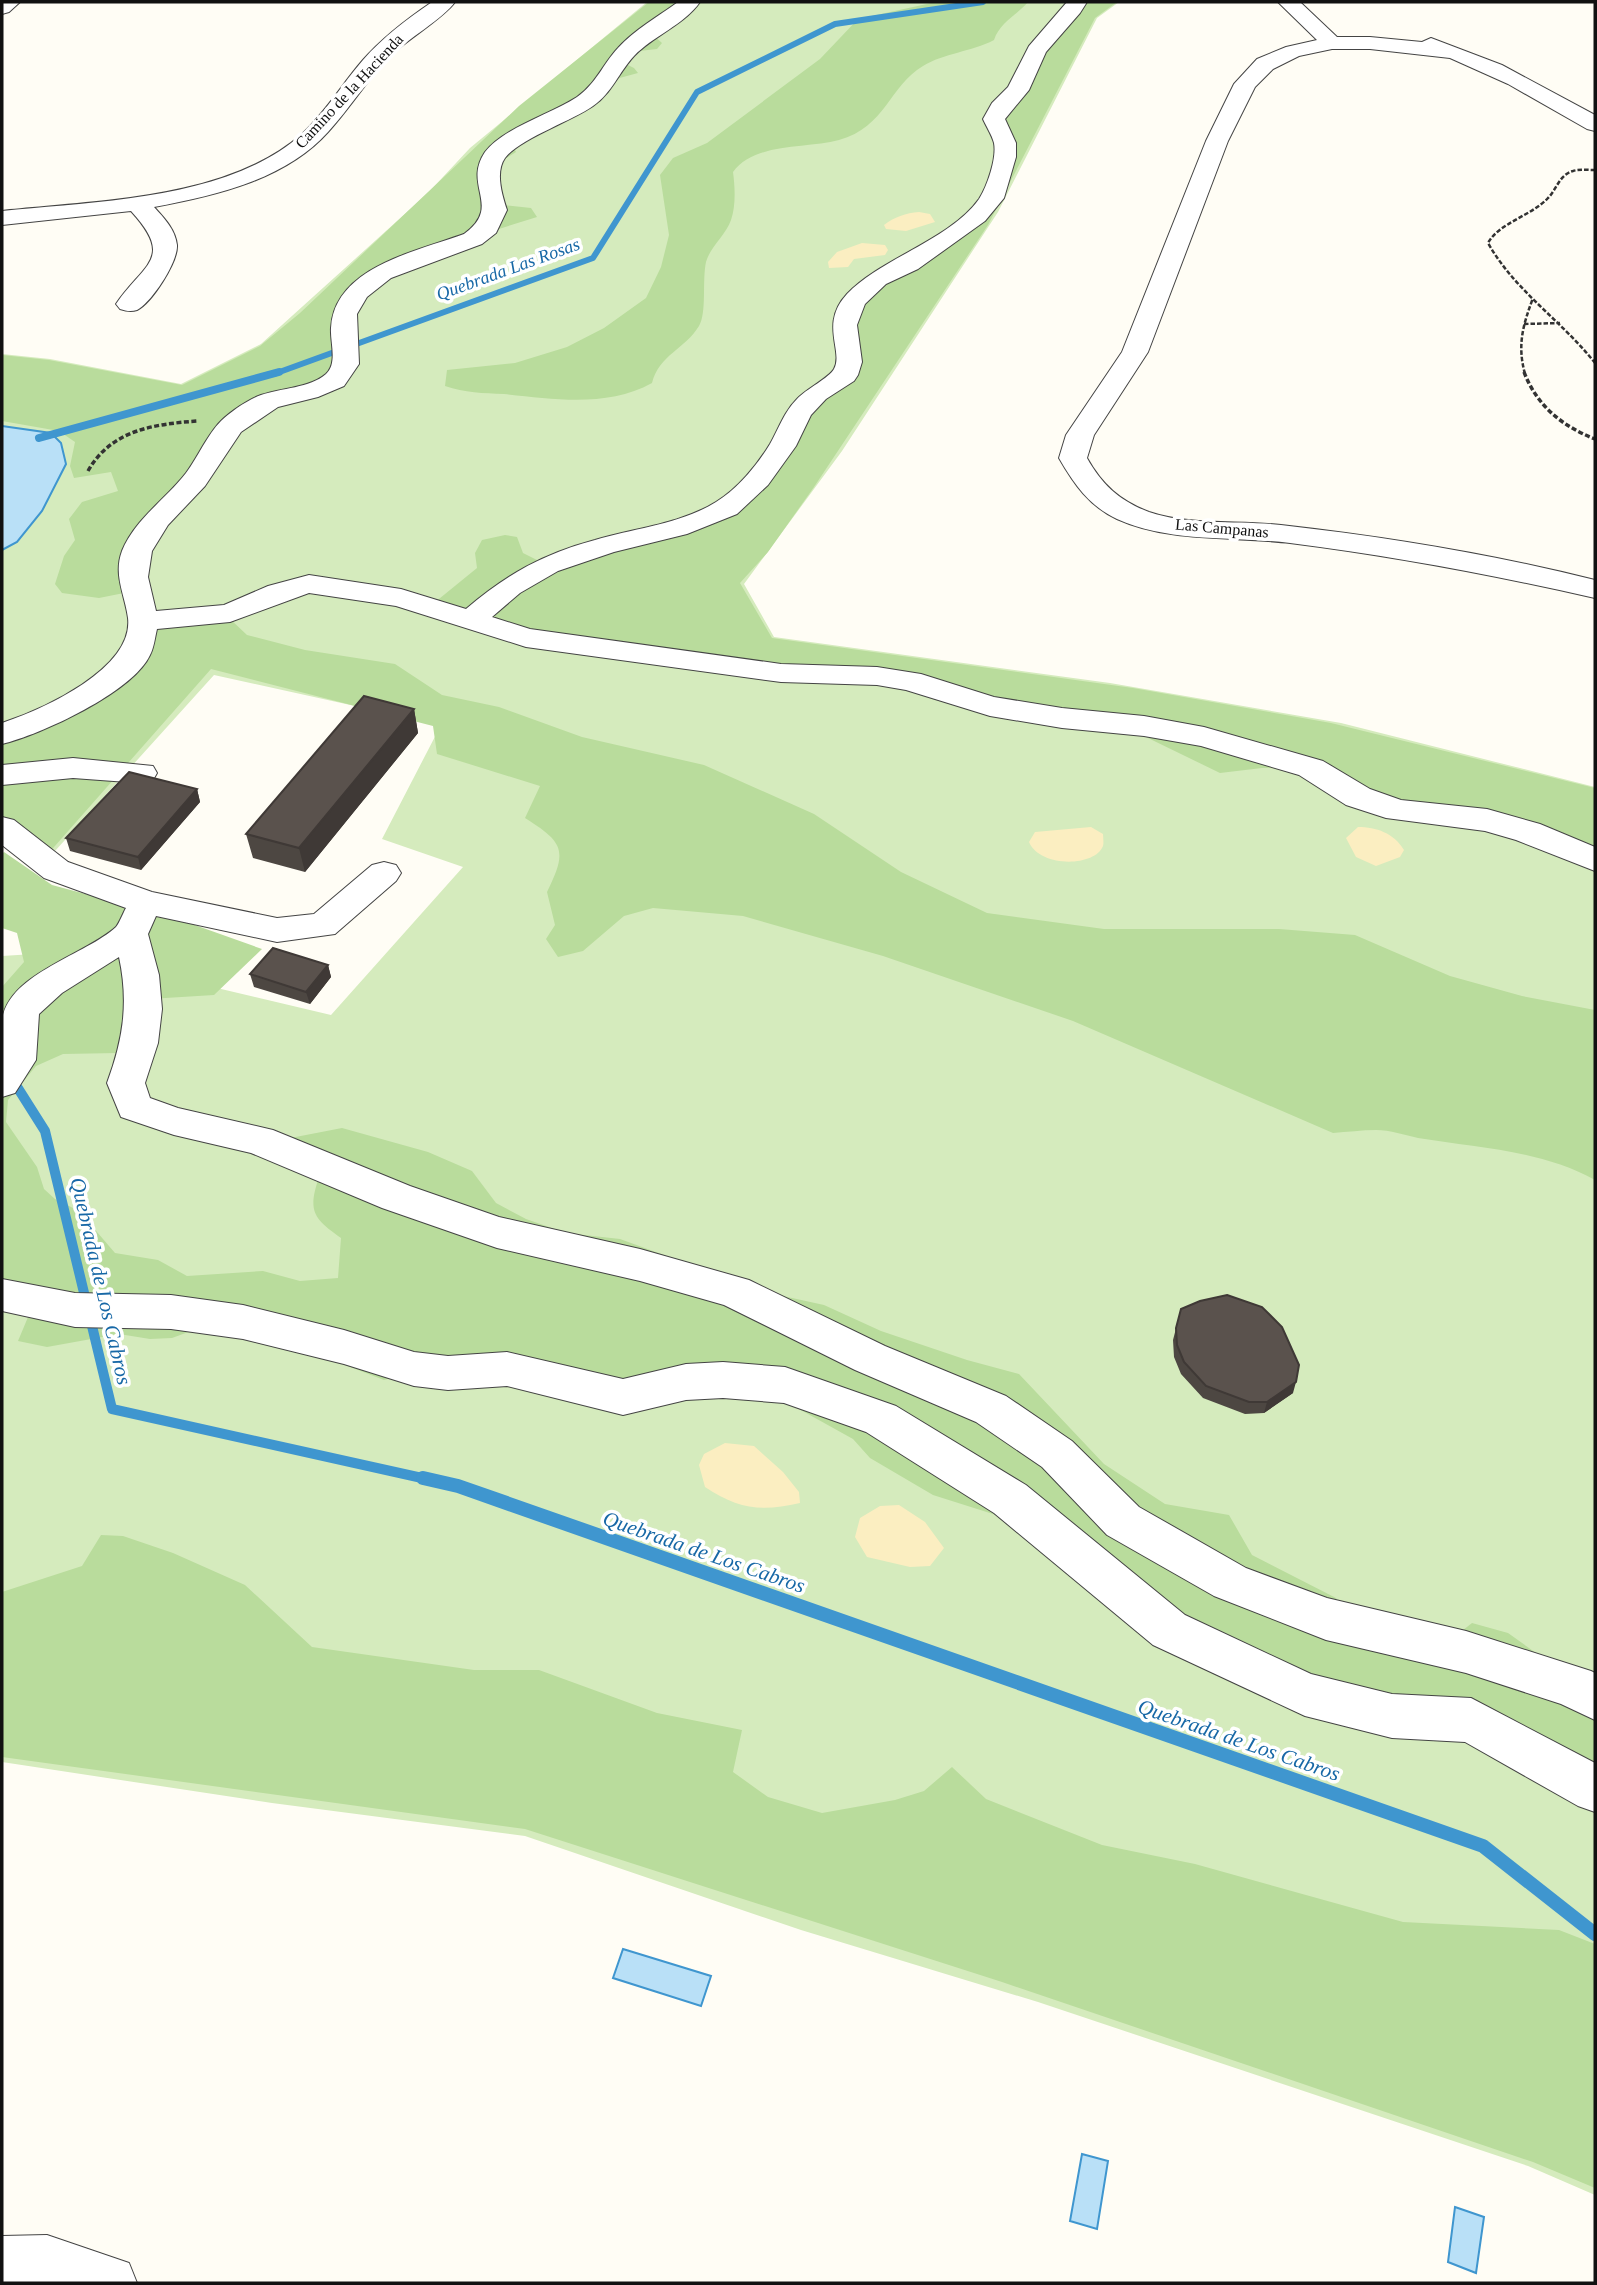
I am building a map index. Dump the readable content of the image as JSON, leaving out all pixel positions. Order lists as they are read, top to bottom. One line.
{"streets":{"street":["Camino de la Hacienda","Las Campanas"]},"water":["Quebrada Las Rosas","Quebrada de Los Cabros"]}
